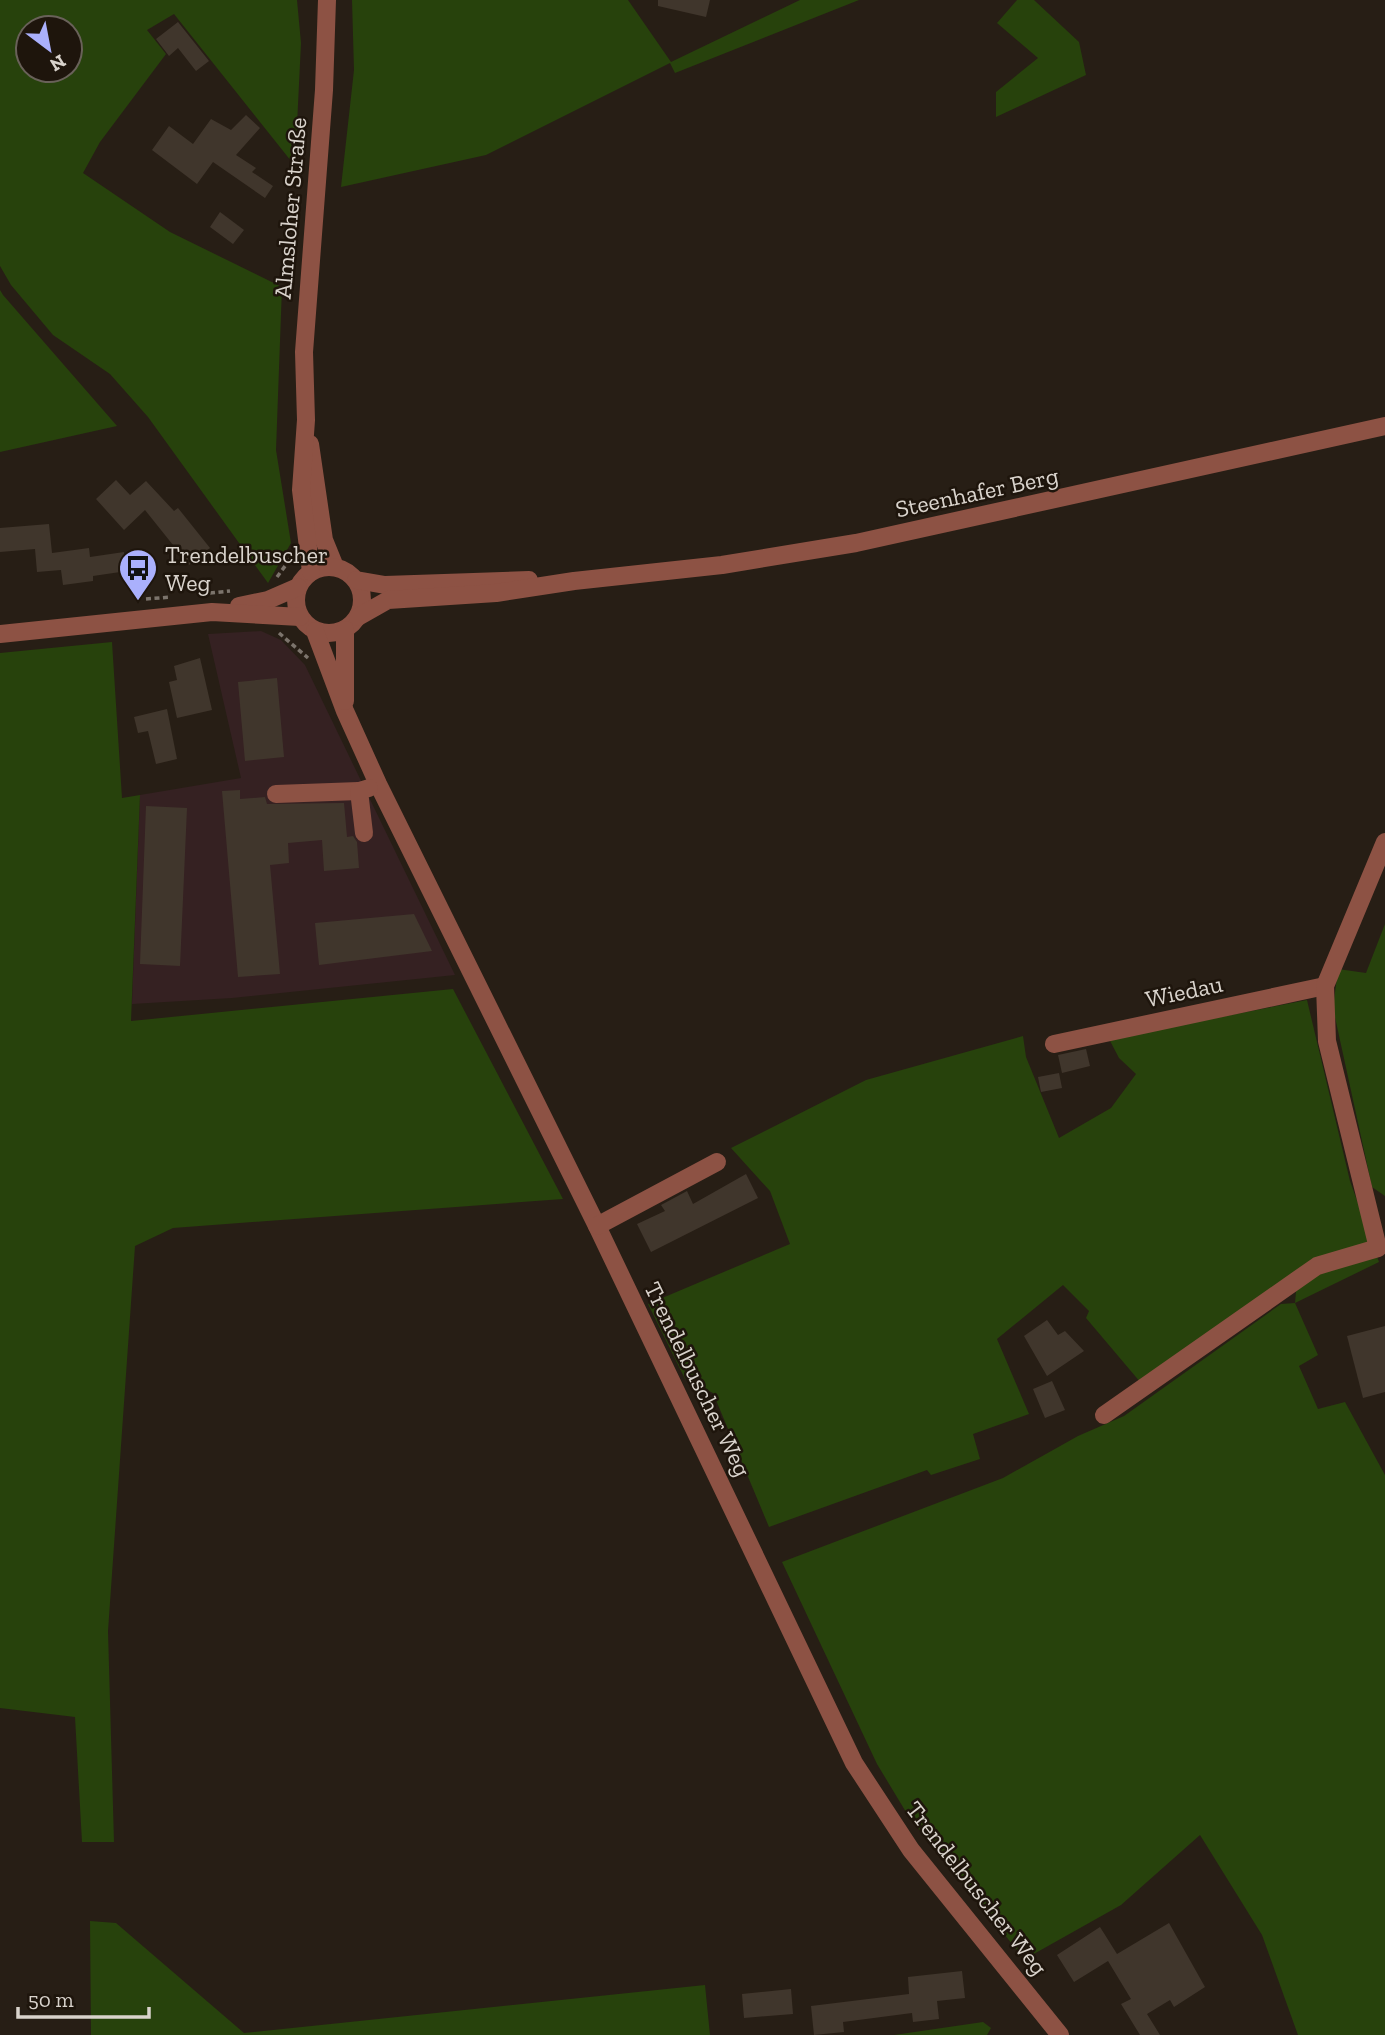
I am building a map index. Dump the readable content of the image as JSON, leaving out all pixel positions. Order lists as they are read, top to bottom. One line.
{"streets":{"street":["Almsloher Straße","Steenhafer Berg","Wiedau","Trendelbuscher Weg"]},"crossings":[["Almsloher Straße","Steenhafer Berg"],["Almsloher Straße","Trendelbuscher Weg"],["Steenhafer Berg","Trendelbuscher Weg"]],"places":{"bus stop":["Trendelbuscher Weg"]},"scale_bar":"50 m","north":"bottom right"}
